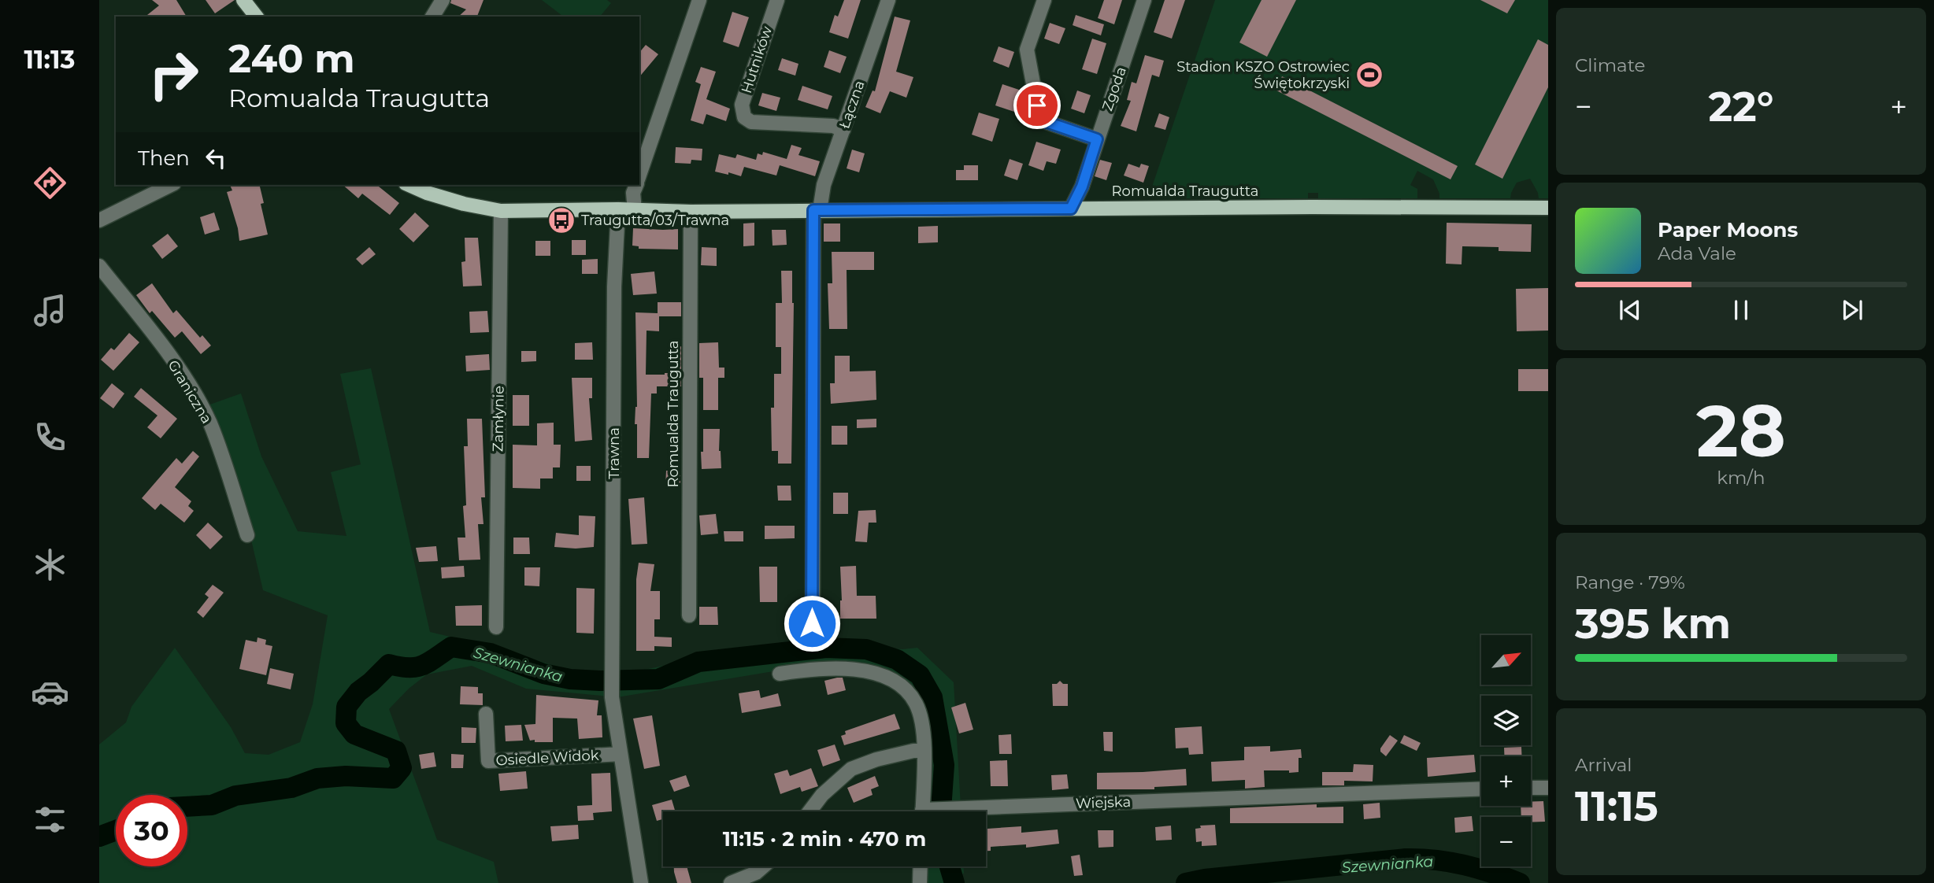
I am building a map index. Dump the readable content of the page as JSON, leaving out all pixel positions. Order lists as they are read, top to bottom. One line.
{"streets":{"main road":["Romualda Traugutta"],"street":["Hutników","Zgoda","Łączna","Graniczna","Zamłynie","Trawna","Osiedle Widok","Wiejska"]},"crossings":[["Hutników","Łączna"],["Zgoda","Romualda Traugutta"],["Łączna","Romualda Traugutta"],["Romualda Traugutta","Zamłynie"],["Romualda Traugutta","Trawna"],["Trawna","Osiedle Widok"]],"water":["Szewnianka"],"places":{"sports":["Stadion KSZO Ostrowiec Świętokrzyski"],"bus stop":["Traugutta/03/Trawna"]},"north":"top right","page":{"tabs":"11:13","tile":["Climate",["28","km/h"],["Range · 79%","395 km"],["Arrival","11:15"]],"turn":["240 m","Romualda Traugutta"],"heat":["−","22°","+"],"then":"Then","song":["Paper Moons","Ada Vale"],"map_buttons":["+","−"],"limit":"30","trip":"11:15 · 2 min · 470 m"}}
